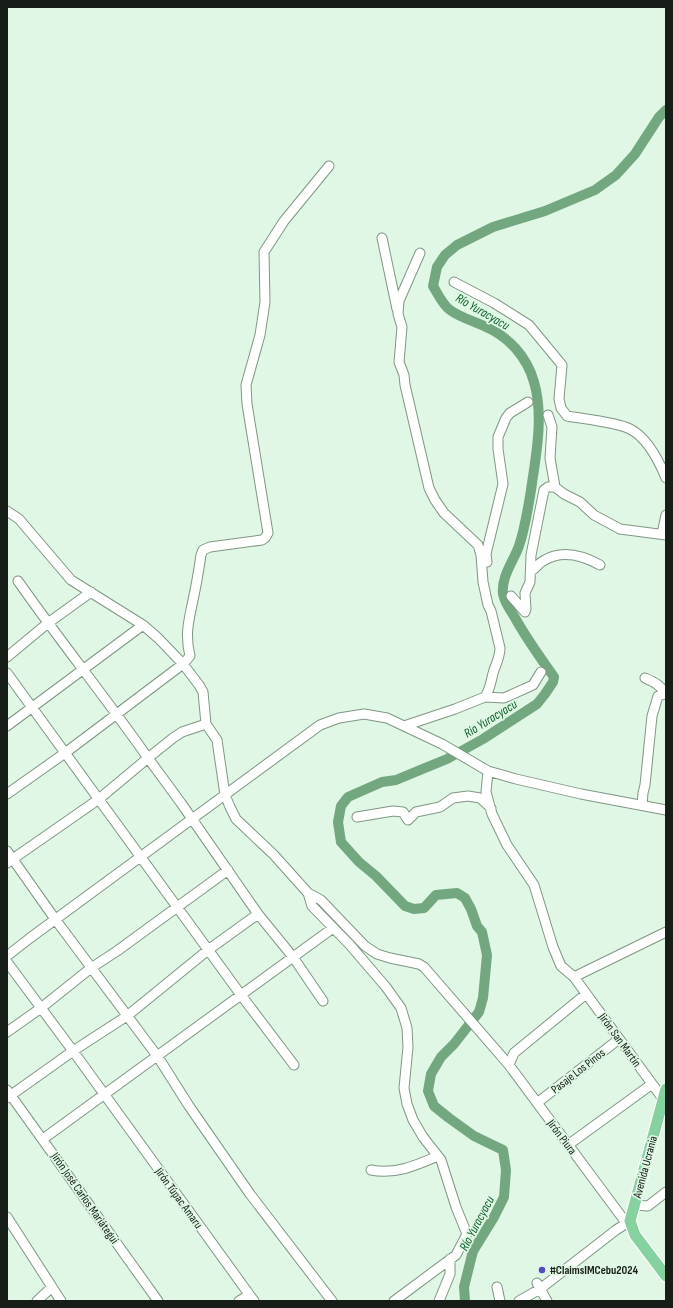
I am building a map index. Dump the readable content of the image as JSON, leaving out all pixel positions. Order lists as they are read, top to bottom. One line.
{"streets":{"main road":["Jirón Piura","Avenida Ucrania"],"street":["Jirón San Martín","Pasaje Los Pinos","Jirón José Carlos Mariátegui","Jirón Túpac Amaru"]},"crossings":[["Jirón San Martín","Pasaje Los Pinos"],["Jirón San Martín","Avenida Ucrania"],["Pasaje Los Pinos","Jirón Piura"],["Jirón Piura","Avenida Ucrania"]],"water":["Río Yuracyacu"],"places":["#ClaimsIMCebu2024"]}
